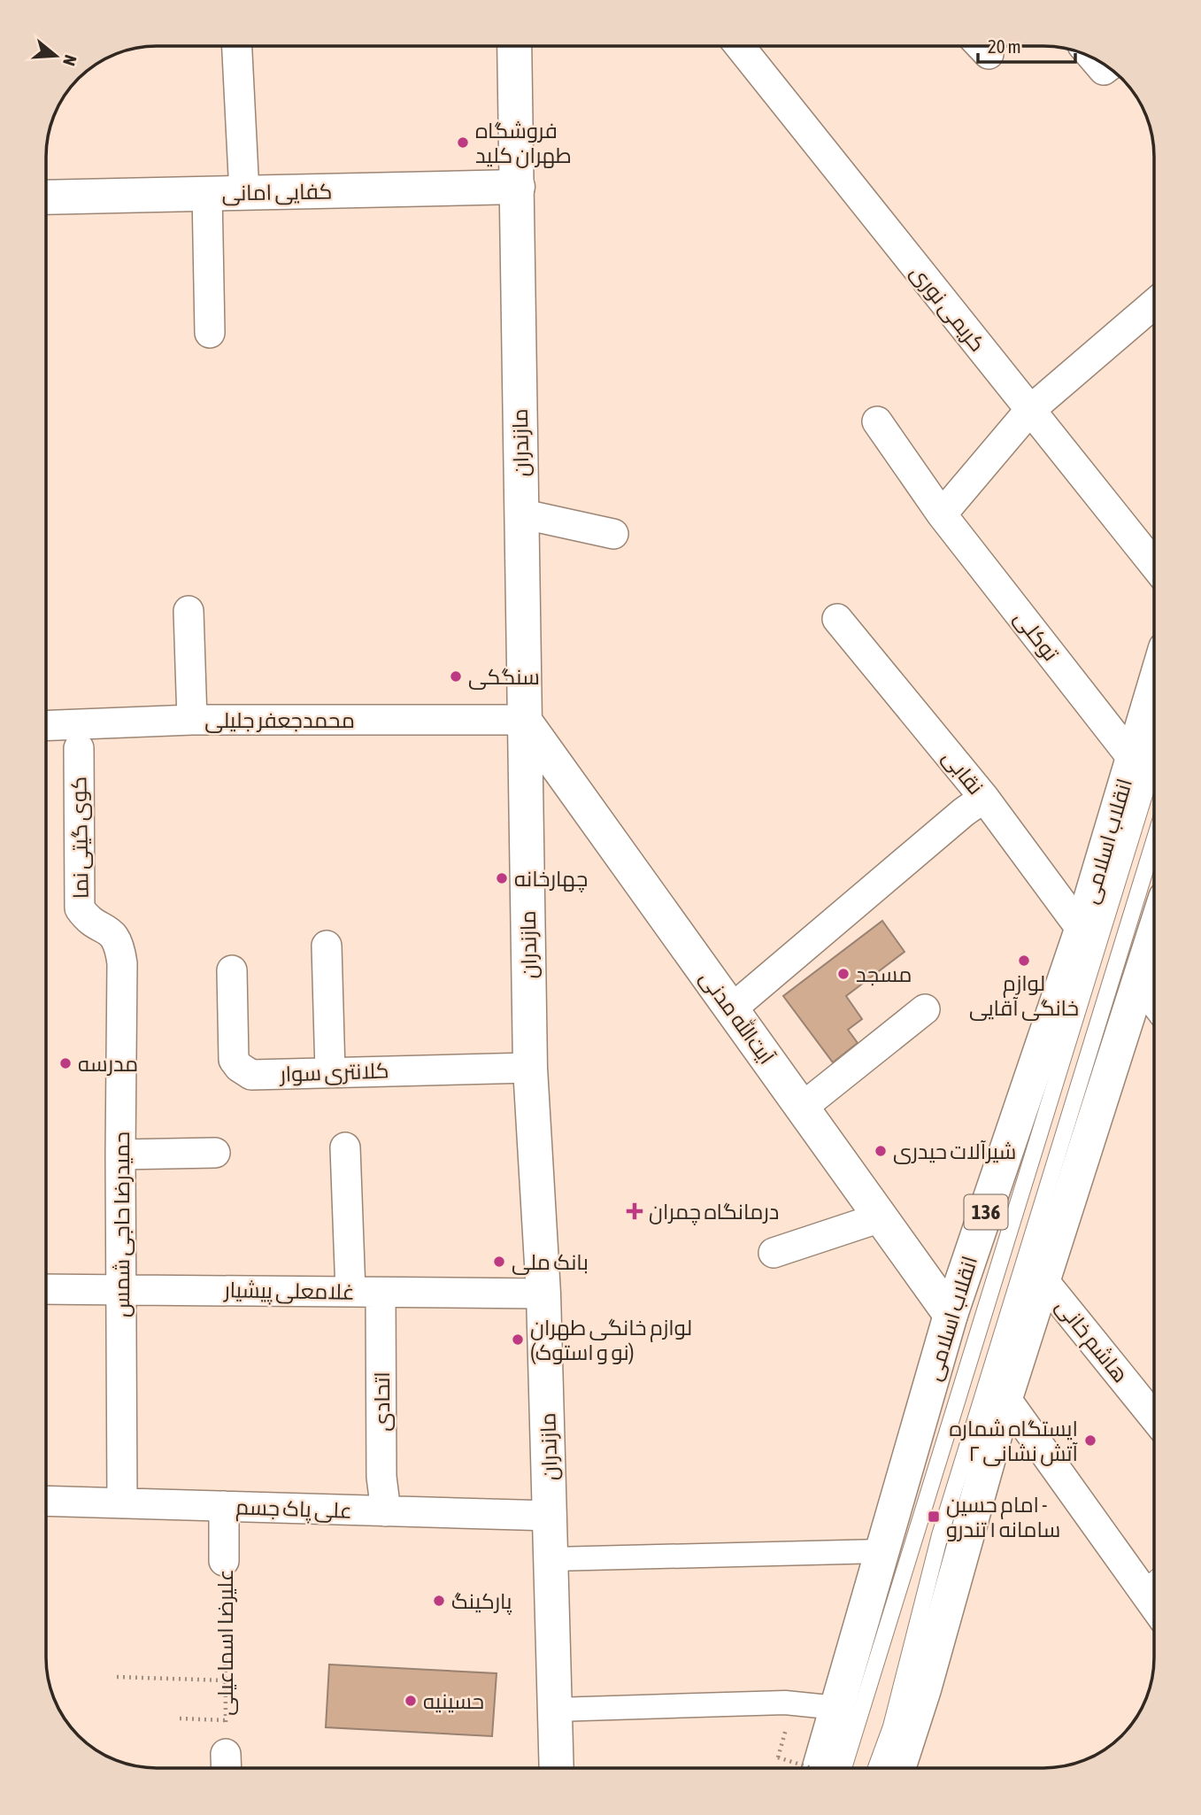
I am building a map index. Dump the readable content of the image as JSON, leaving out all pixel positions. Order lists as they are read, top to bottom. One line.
{"streets":{"main road":["کفایی امانی","مازندران","انقلاب اسلامی","آیت‌الله مدنی","136"],"street":["کریمی نوری","توکلی","محمدجعفر جلیلی","نقابی","کوی گیتی نما","کلانتری سوار","حمیدرضا حاجی شمس","غلامعلی پیشیار","هاشم خانی","اتحادی","علی پاک جسم","علیرضا اسماعیلی"]},"crossings":[["کفایی امانی","مازندران"],["مازندران","محمدجعفر جلیلی"],["مازندران","آیت‌الله مدنی"],["مازندران","کلانتری سوار"],["مازندران","غلامعلی پیشیار"],["مازندران","علی پاک جسم"],["توکلی","انقلاب اسلامی"],["محمدجعفر جلیلی","آیت‌الله مدنی"],["نقابی","انقلاب اسلامی"],["کوی گیتی نما","حمیدرضا حاجی شمس"],["انقلاب اسلامی","آیت‌الله مدنی"],["حمیدرضا حاجی شمس","غلامعلی پیشیار"],["حمیدرضا حاجی شمس","علی پاک جسم"],["غلامعلی پیشیار","اتحادی"],["اتحادی","علی پاک جسم"],["علی پاک جسم","علیرضا اسماعیلی"]],"places":{"other":["فروشگاه طهران کلید","سنگکی","چهارخانه","لوازم خانگی آقایی","مسجد","مدرسه","شیرآلات حیدری","بانک ملی","لوازم خانگی طهران (نو و استوک)","ایستگاه شماره ۲ آتش نشانی","پارکینگ","حسینیه"],"health":["درمانگاه چمران"],"transit":["امام حسین - سامانه ۱ تندرو"]},"scale_bar":"20 m","north":"right"}
